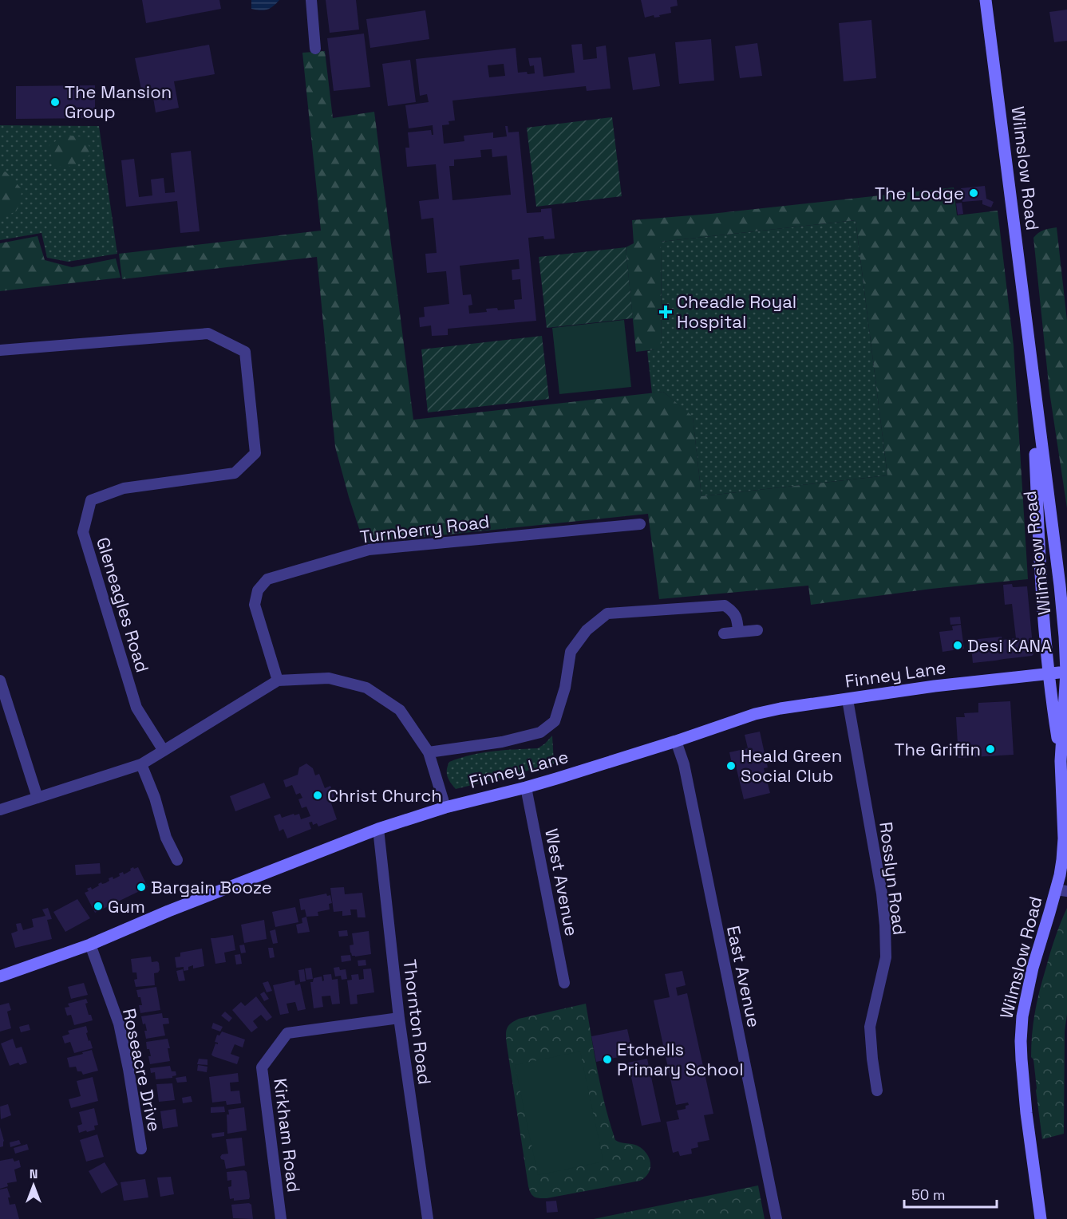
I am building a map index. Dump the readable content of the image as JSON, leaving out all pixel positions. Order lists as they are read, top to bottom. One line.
{"streets":{"main road":["Wilmslow Road","Finney Lane"],"street":["Turnberry Road","Gleneagles Road","Rosslyn Road","West Avenue","East Avenue","Thornton Road","Roseacre Drive","Kirkham Road"]},"crossings":[["Wilmslow Road","Finney Lane"],["Finney Lane","Rosslyn Road"],["Finney Lane","West Avenue"],["Finney Lane","East Avenue"],["Finney Lane","Thornton Road"],["Finney Lane","Roseacre Drive"],["Thornton Road","Kirkham Road"]],"places":{"other":["The Mansion Group","The Lodge","Desi KANA","The Griffin","Heald Green Social Club","Christ Church","Bargain Booze","Gum","Etchells Primary School"],"health":["Cheadle Royal Hospital"]},"scale_bar":"50 m","north":"top"}
